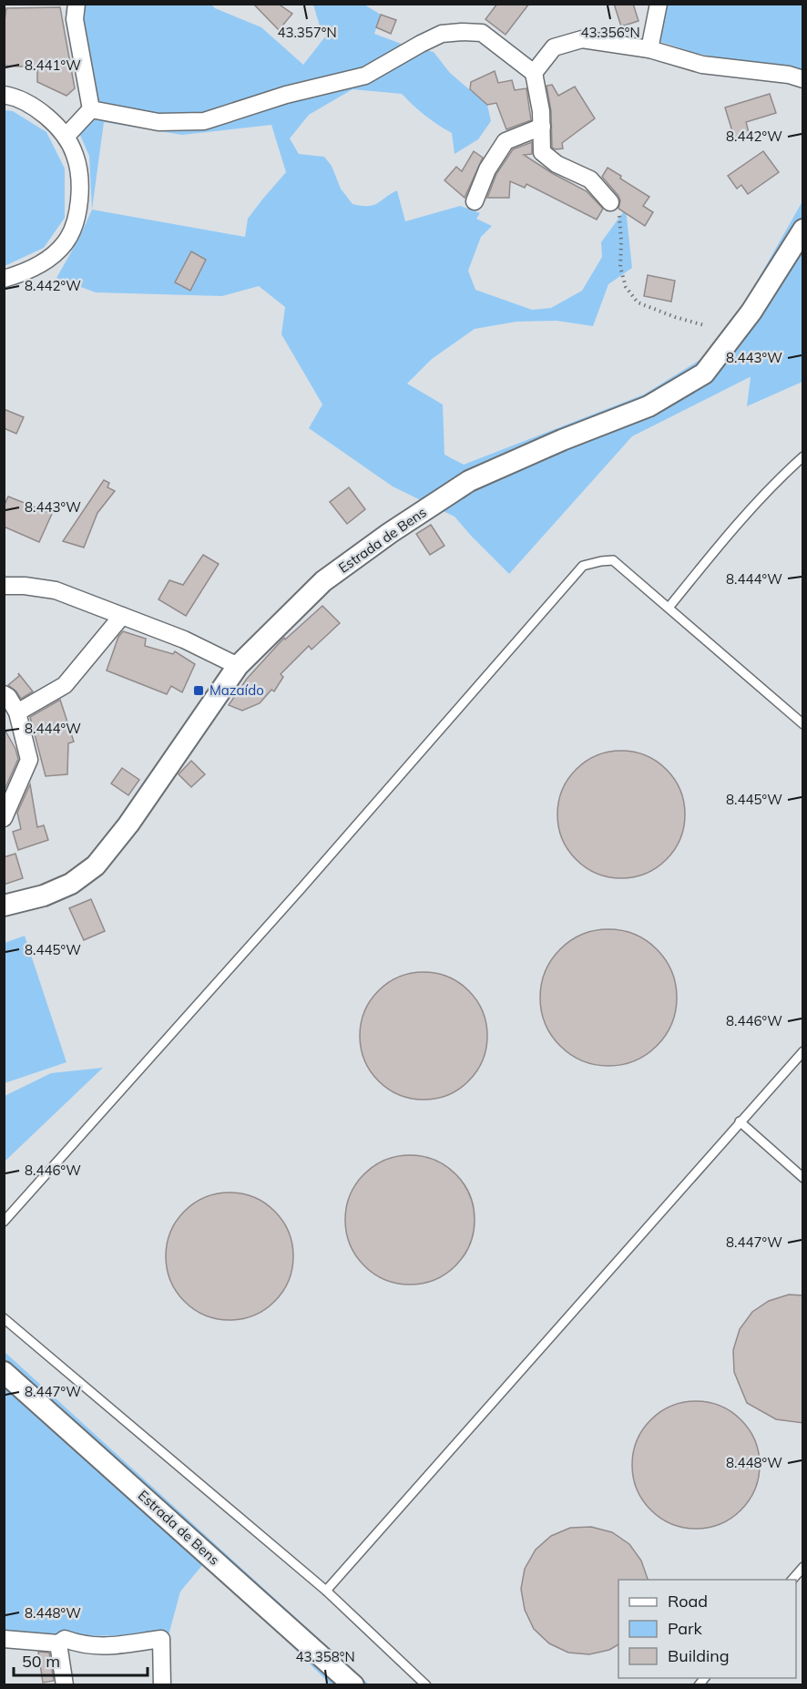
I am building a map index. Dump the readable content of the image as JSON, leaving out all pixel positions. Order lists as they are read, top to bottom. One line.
{"streets":{"street":["Estrada de Bens"]},"places":{"transit":["Mazaído"]},"legend":["Road","Park","Building"],"scale_bar":"50 m","coordinates":["43.357°N","43.356°N","8.441°W","8.442°W","8.443°W","8.444°W","8.445°W","8.446°W","8.447°W","8.448°W","43.358°N"]}
